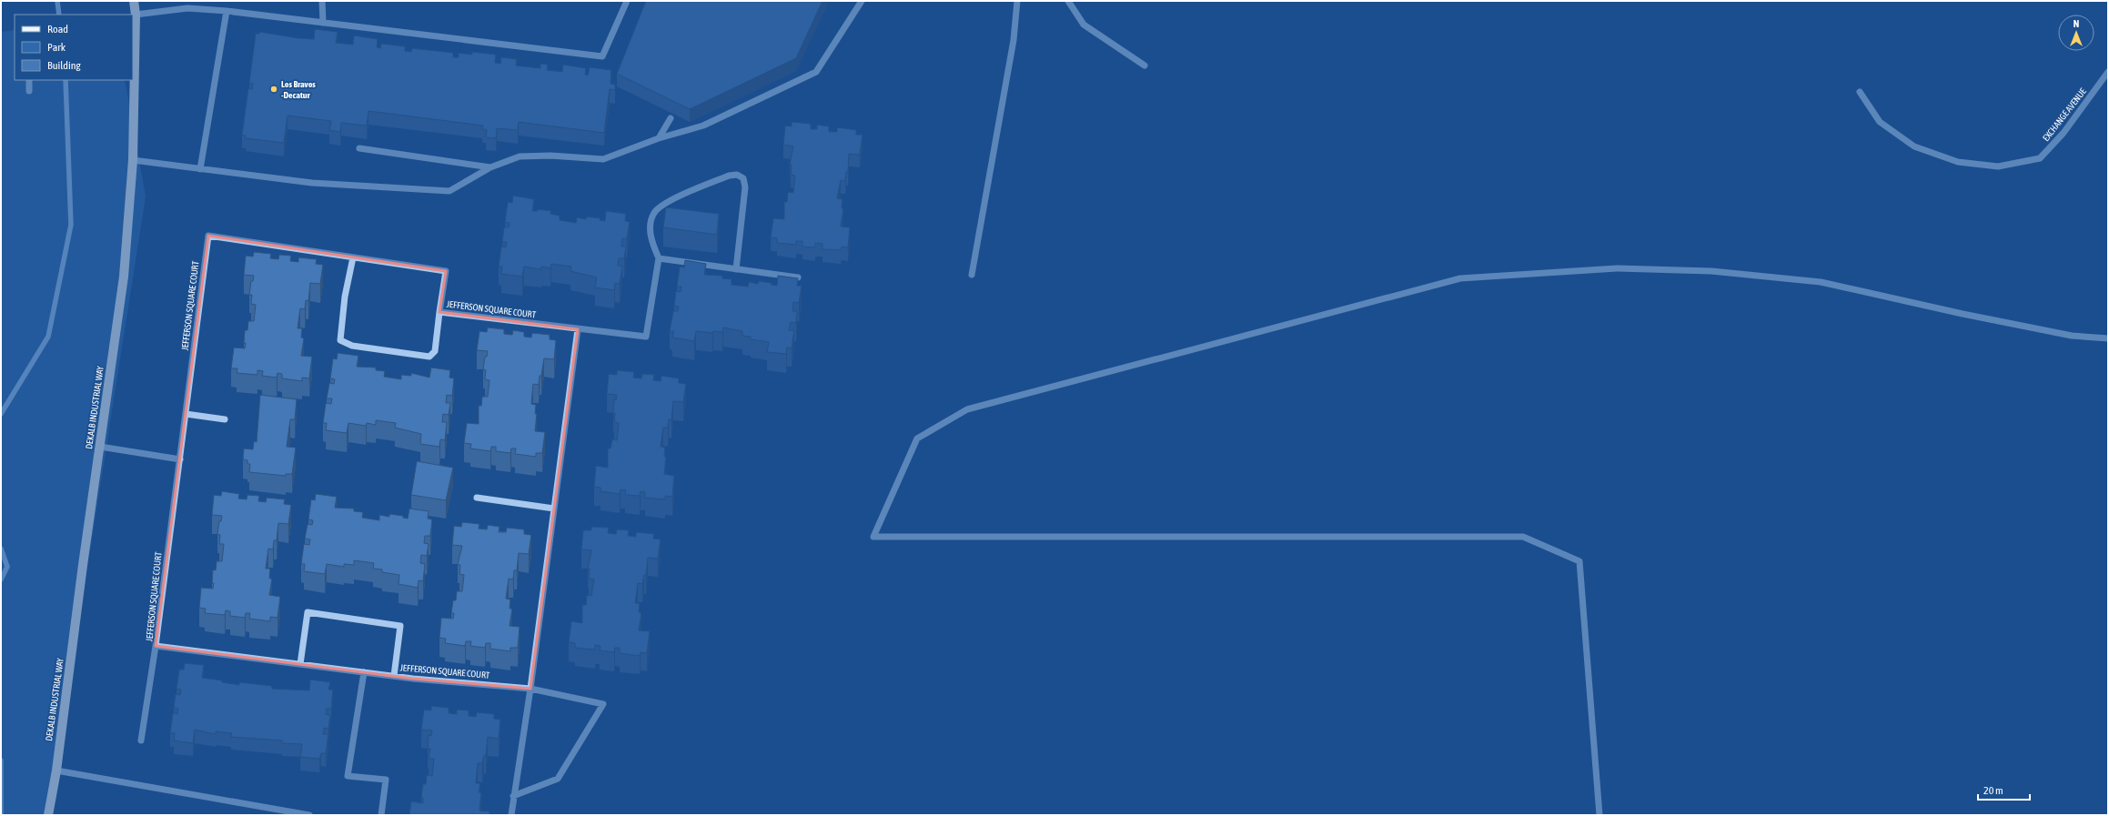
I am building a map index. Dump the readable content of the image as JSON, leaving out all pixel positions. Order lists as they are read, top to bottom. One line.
{"streets":{"main road":["DEKALB INDUSTRIAL WAY"],"street":["EXCHANGE AVENUE","JEFFERSON SQUARE COURT"]},"places":["Los Bravos -Decatur"],"legend":["Road","Park","Building"],"scale_bar":"20 m","north":"top"}
